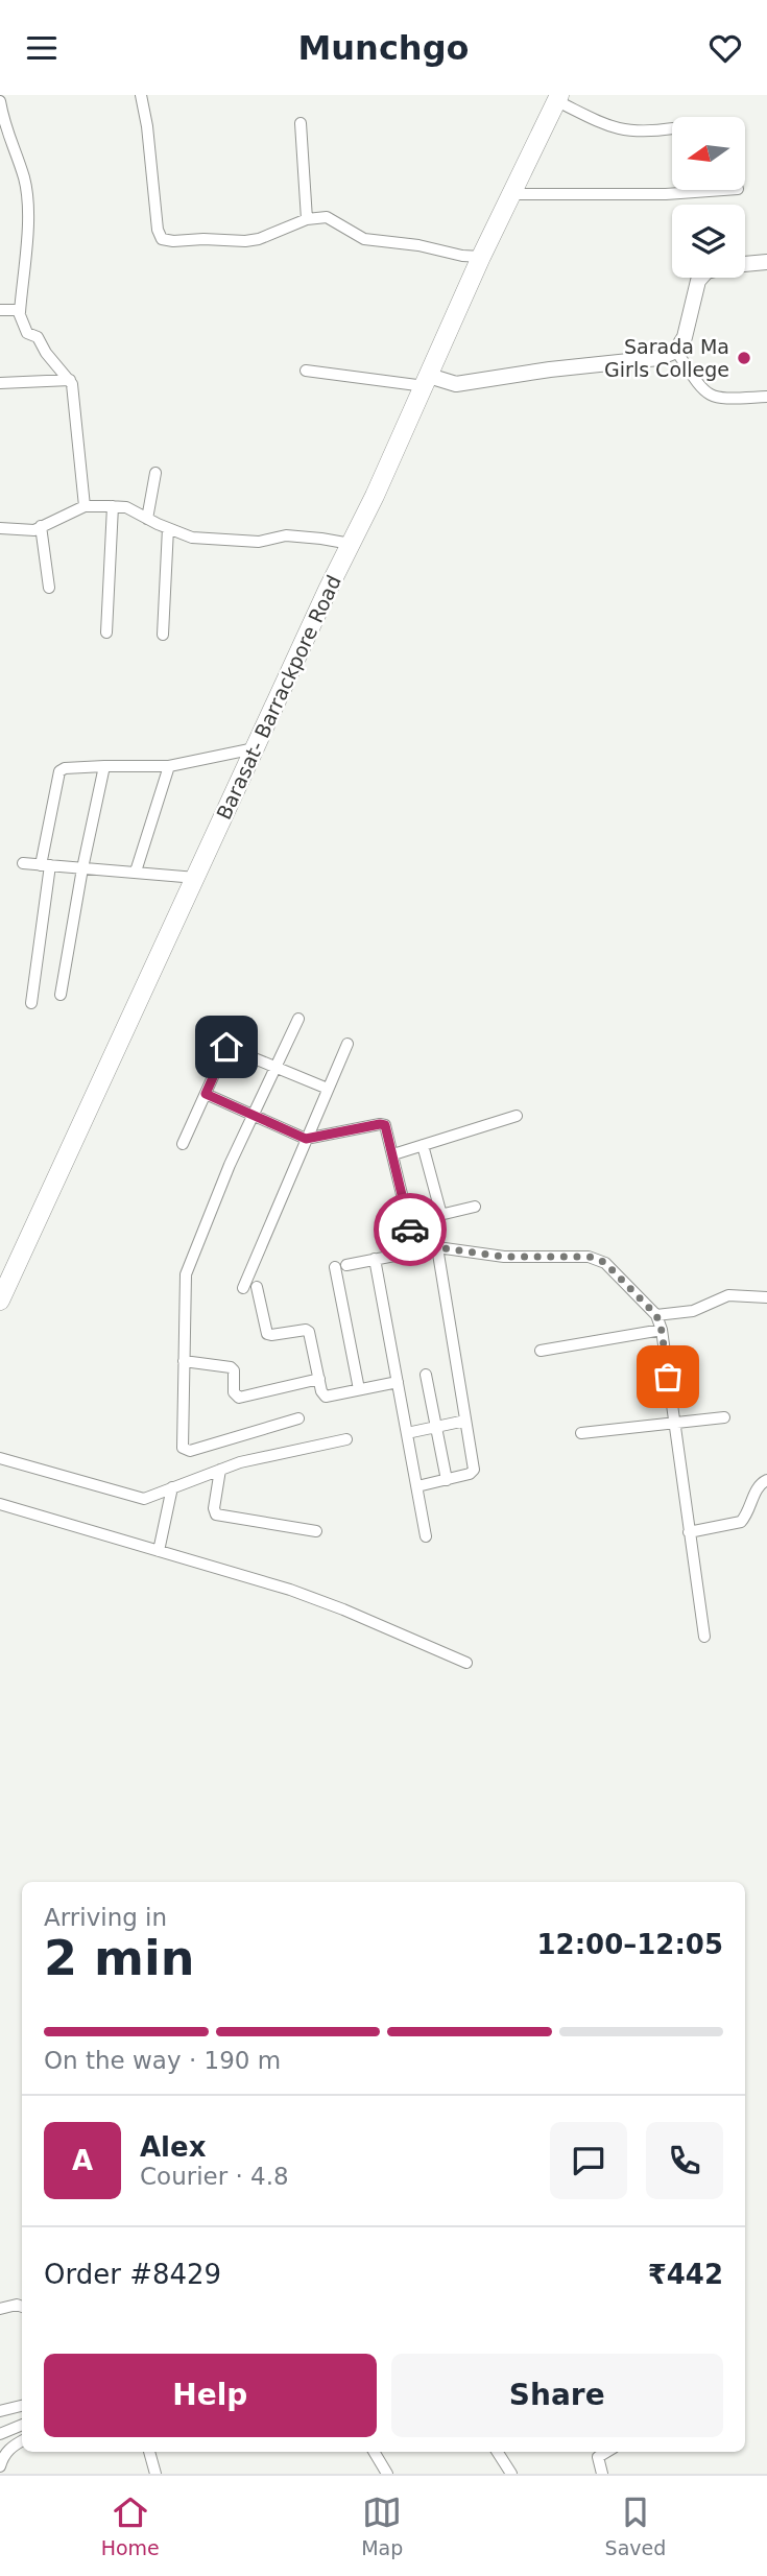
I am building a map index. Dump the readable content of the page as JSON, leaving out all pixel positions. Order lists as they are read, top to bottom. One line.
{"streets":{"main road":["Barasat- Barrackpore Road"]},"places":["Sarada Ma Girls College"],"north":"left","page":{"header":"Munchgo","heading":["2 min","Arriving in","12:00–12:05"],"panel":["Alex","Courier · 4.8","Order #8429","₹442"],"bar":"On the way · 190 m","round":"A","buttons":["Help","Share"],"tabs":["Home","Map","Saved"]}}
